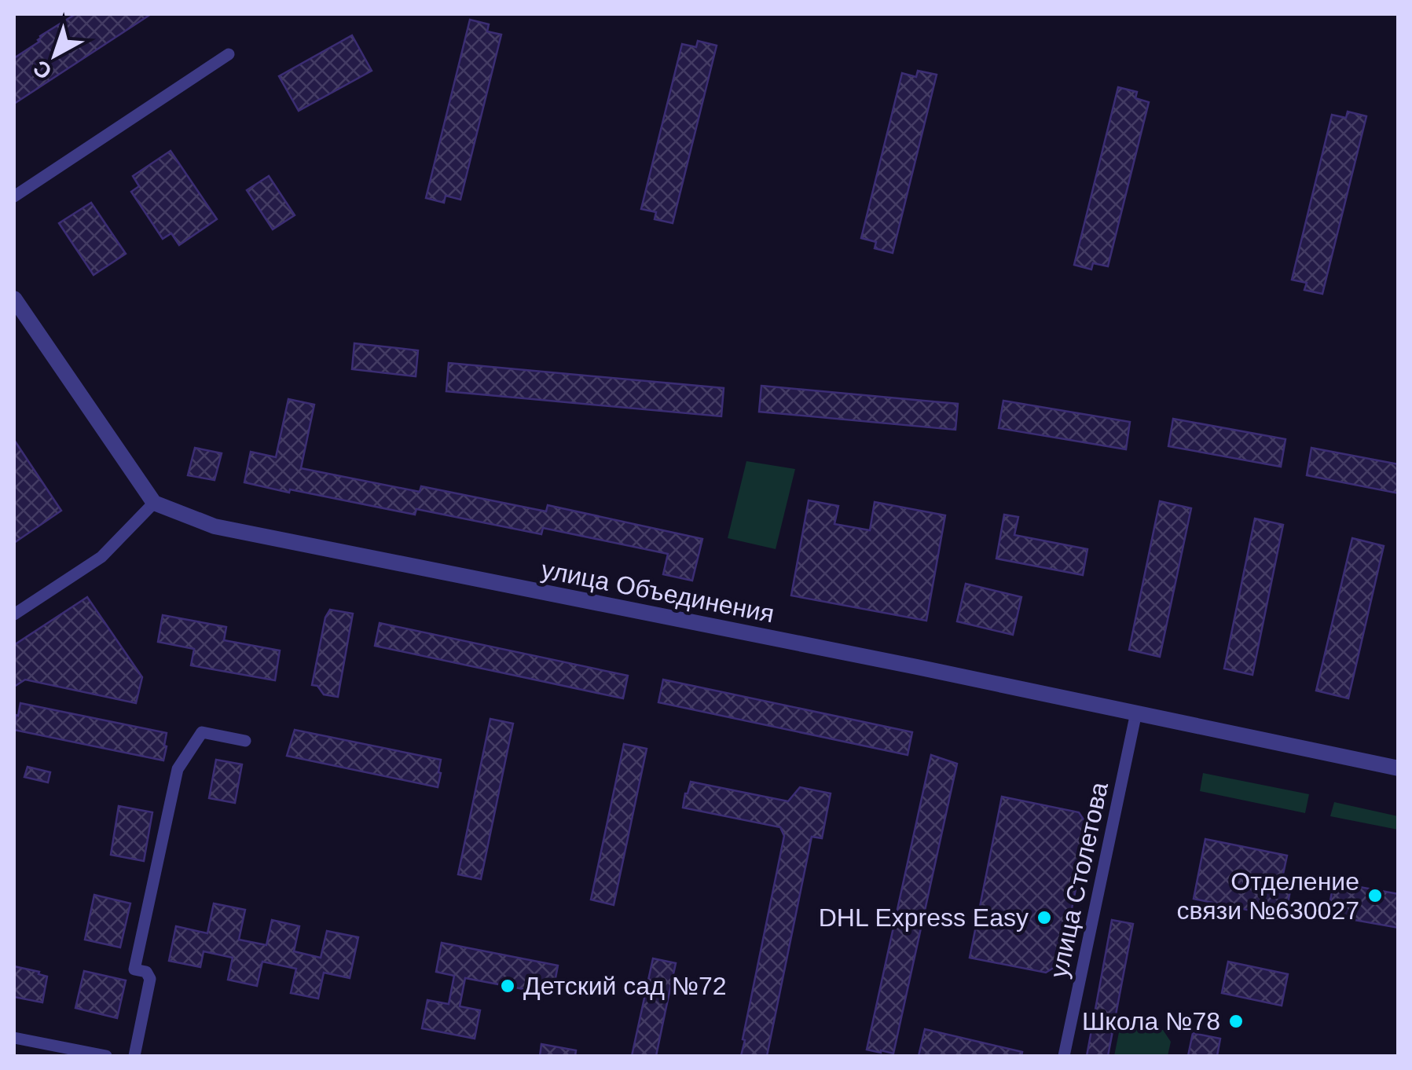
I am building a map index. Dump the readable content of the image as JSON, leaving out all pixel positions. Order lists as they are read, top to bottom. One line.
{"streets":{"street":["улица Объединения","улица Столетова"]},"crossings":[["улица Объединения","улица Столетова"]],"places":["Отделение связи №630027","DHL Express Easy","Детский сад №72","Школа №78"],"north":"bottom left"}
